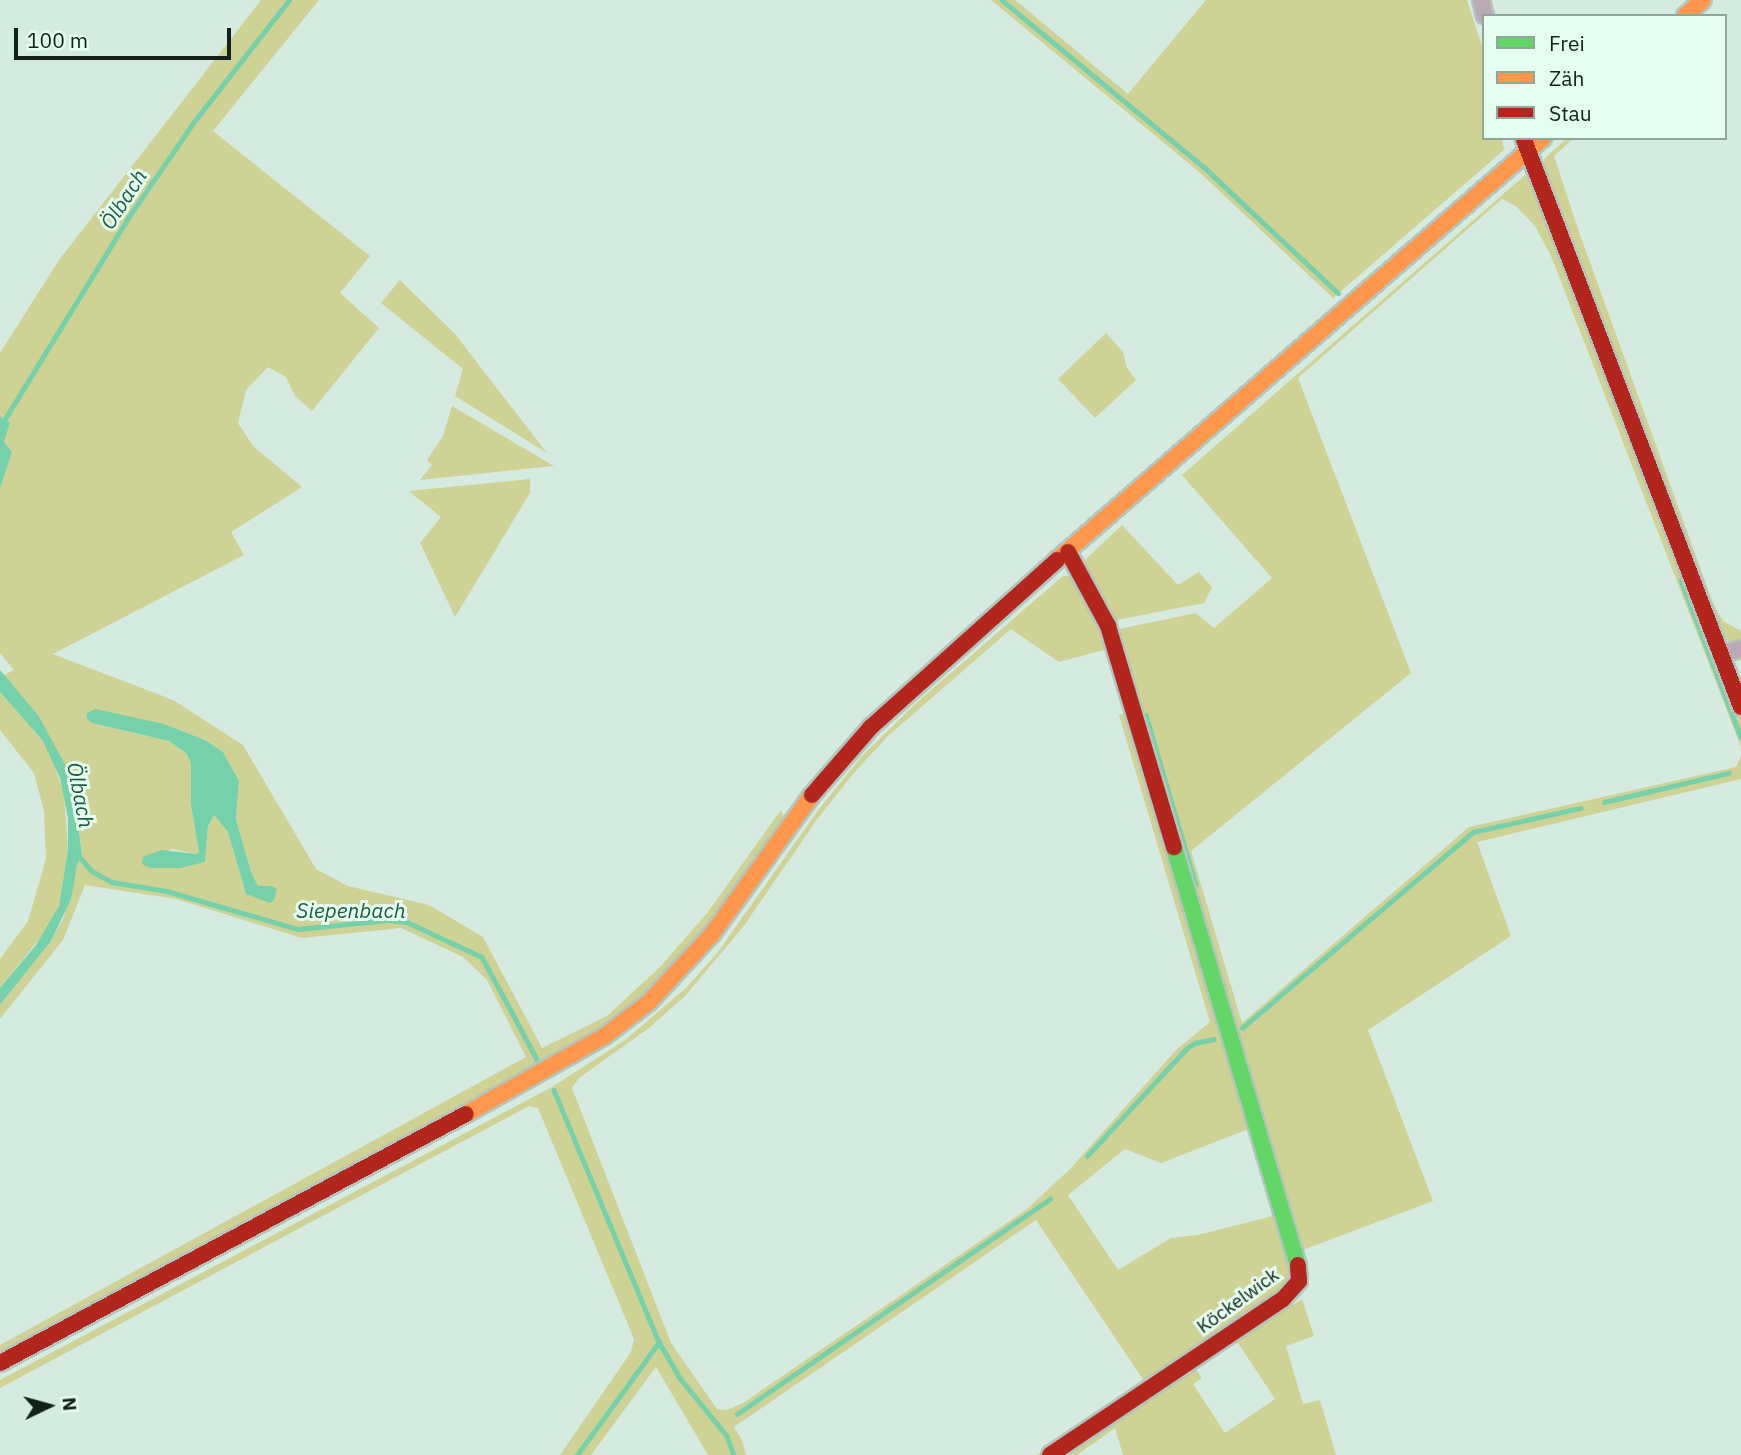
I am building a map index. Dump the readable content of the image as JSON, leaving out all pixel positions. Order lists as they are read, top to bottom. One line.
{"streets":{"main road":["Köckelwick"]},"water":["Ölbach","Siepenbach"],"legend":["Frei","Zäh","Stau"],"scale_bar":"100 m","north":"right"}
